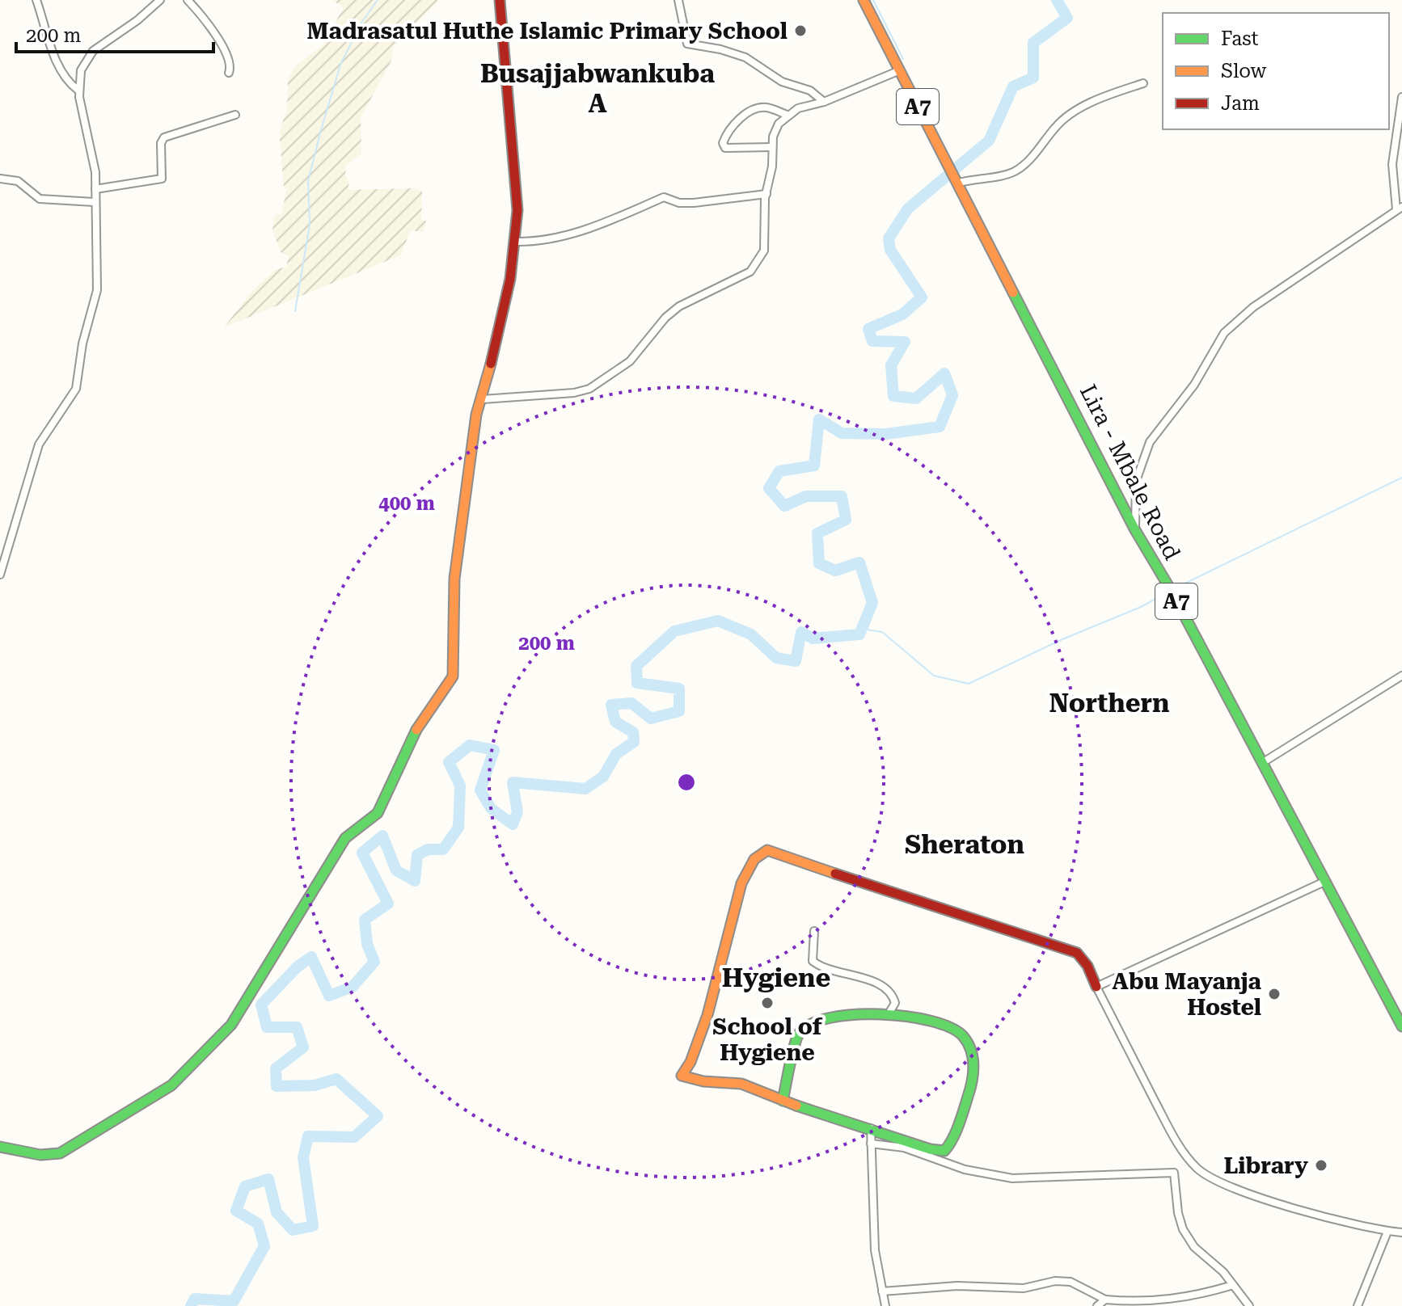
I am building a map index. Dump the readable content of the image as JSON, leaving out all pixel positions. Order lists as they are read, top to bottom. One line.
{"streets":{"street":["A7","Lira - Mbale Road"]},"crossings":[["A7","Lira - Mbale Road"]],"districts":["Busajjabwankuba A","Northern","Sheraton","Hygiene"],"places":["Madrasatul Huthe Islamic Primary School","Abu Mayanja Hostel","School of Hygiene","Library"],"legend":["Fast","Slow","Jam"],"scale_bar":"200 m","rings":["400 m","200 m"]}
